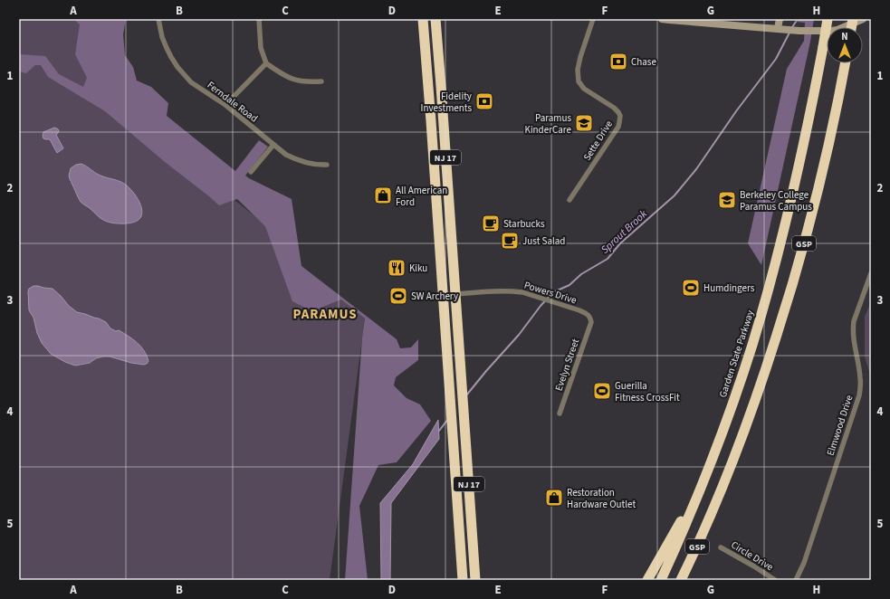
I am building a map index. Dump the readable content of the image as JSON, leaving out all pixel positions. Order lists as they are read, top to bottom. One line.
{"streets":{"highway":["NJ 17","GSP","Garden State Parkway"],"street":["Ferndale Road","Sette Drive","Powers Drive","Evelyn Street","Elmwood Drive","Circle Drive"]},"crossings":[["NJ 17","Powers Drive"],["Powers Drive","Evelyn Street"]],"districts":["PARAMUS"],"water":["Sprout Brook"],"places":{"bank":["Chase","Fidelity Investments"],"school or university":["Paramus KinderCare","Berkeley College Paramus Campus"],"shop":["All American Ford","Restoration Hardware Outlet"],"cafe":["Starbucks","Just Salad"],"restaurant":["Kiku"],"sports":["Humdingers","SW Archery","Guerilla Fitness CrossFit"]},"north":"top","grid":{"columns":["A","B","C","D","E","F","G","H"],"rows":["1","2","3","4","5"]}}
